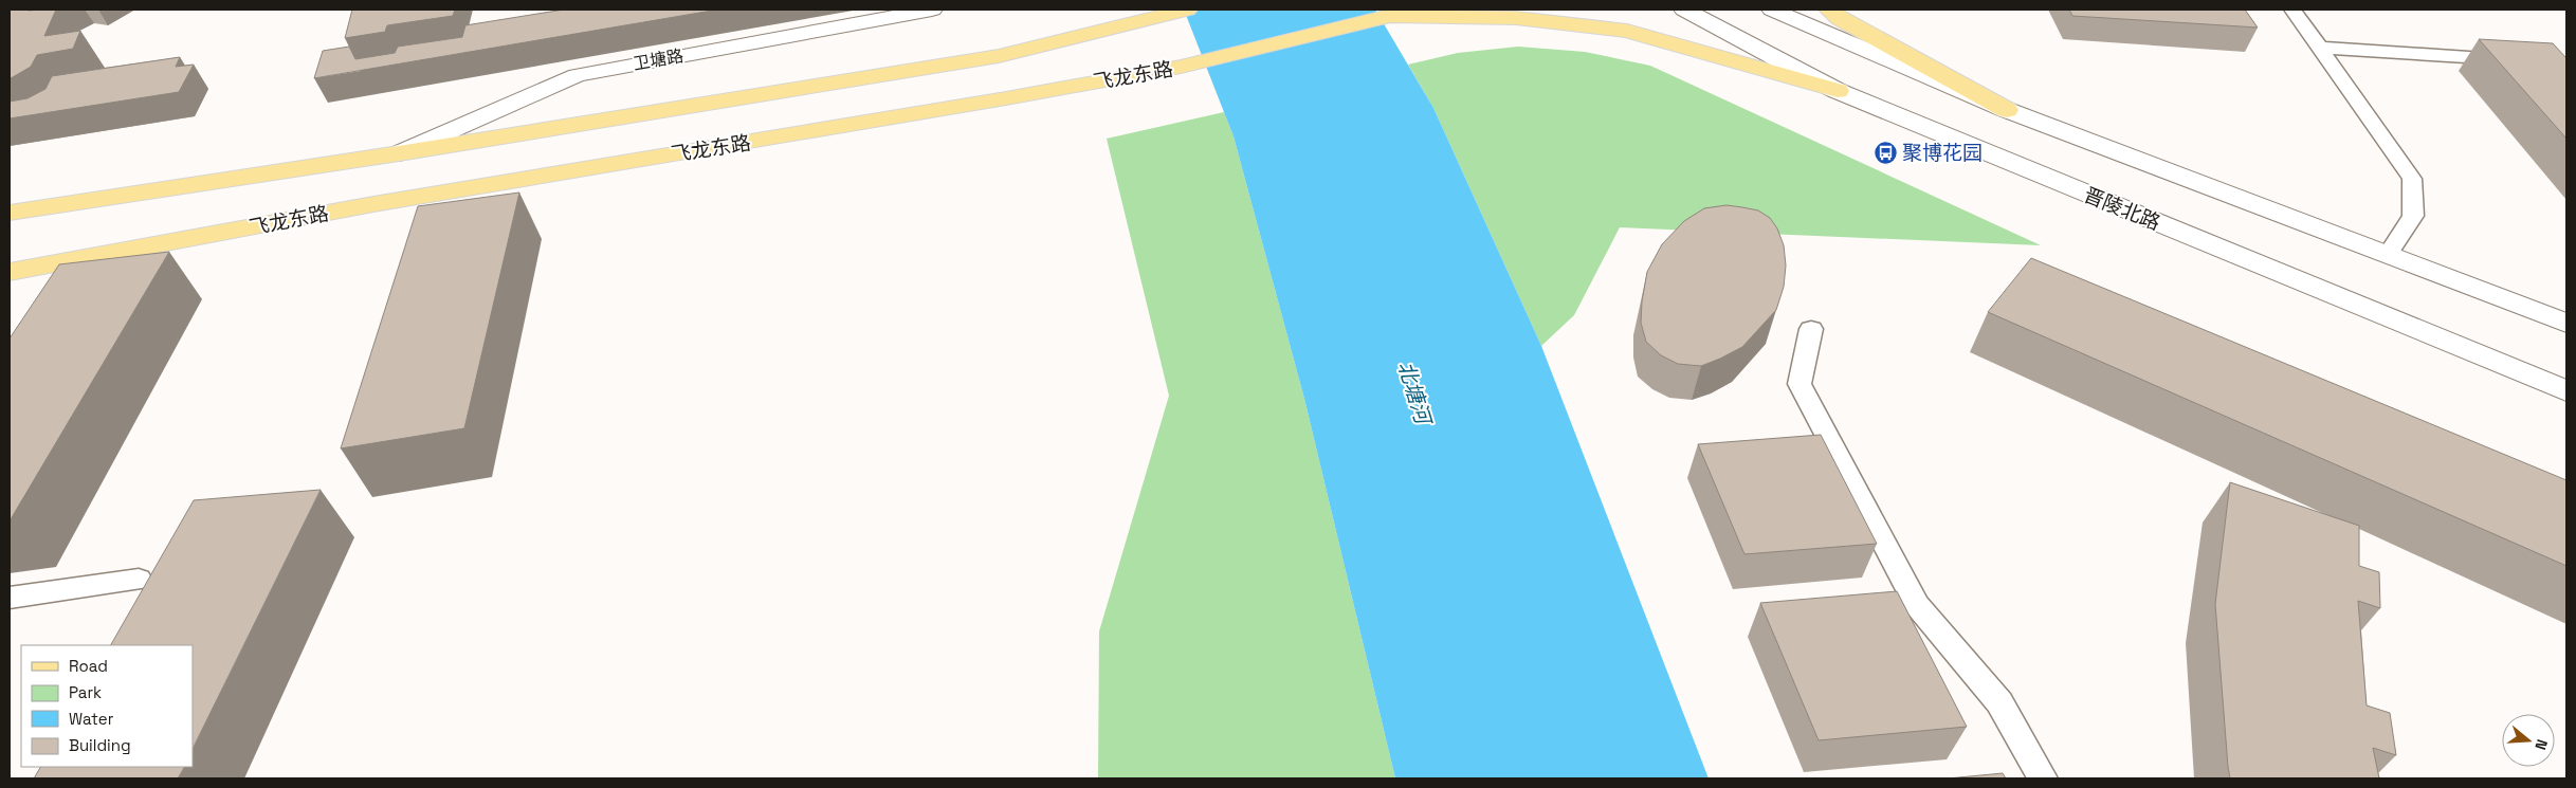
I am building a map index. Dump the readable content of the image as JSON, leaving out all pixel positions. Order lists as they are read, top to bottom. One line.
{"streets":{"main road":["卫塘路","飞龙东路","晋陵北路"]},"crossings":[["飞龙东路","晋陵北路"]],"water":["北塘河"],"places":{"bus stop":["聚博花园"]},"legend":["Road","Park","Water","Building"],"north":"right"}
